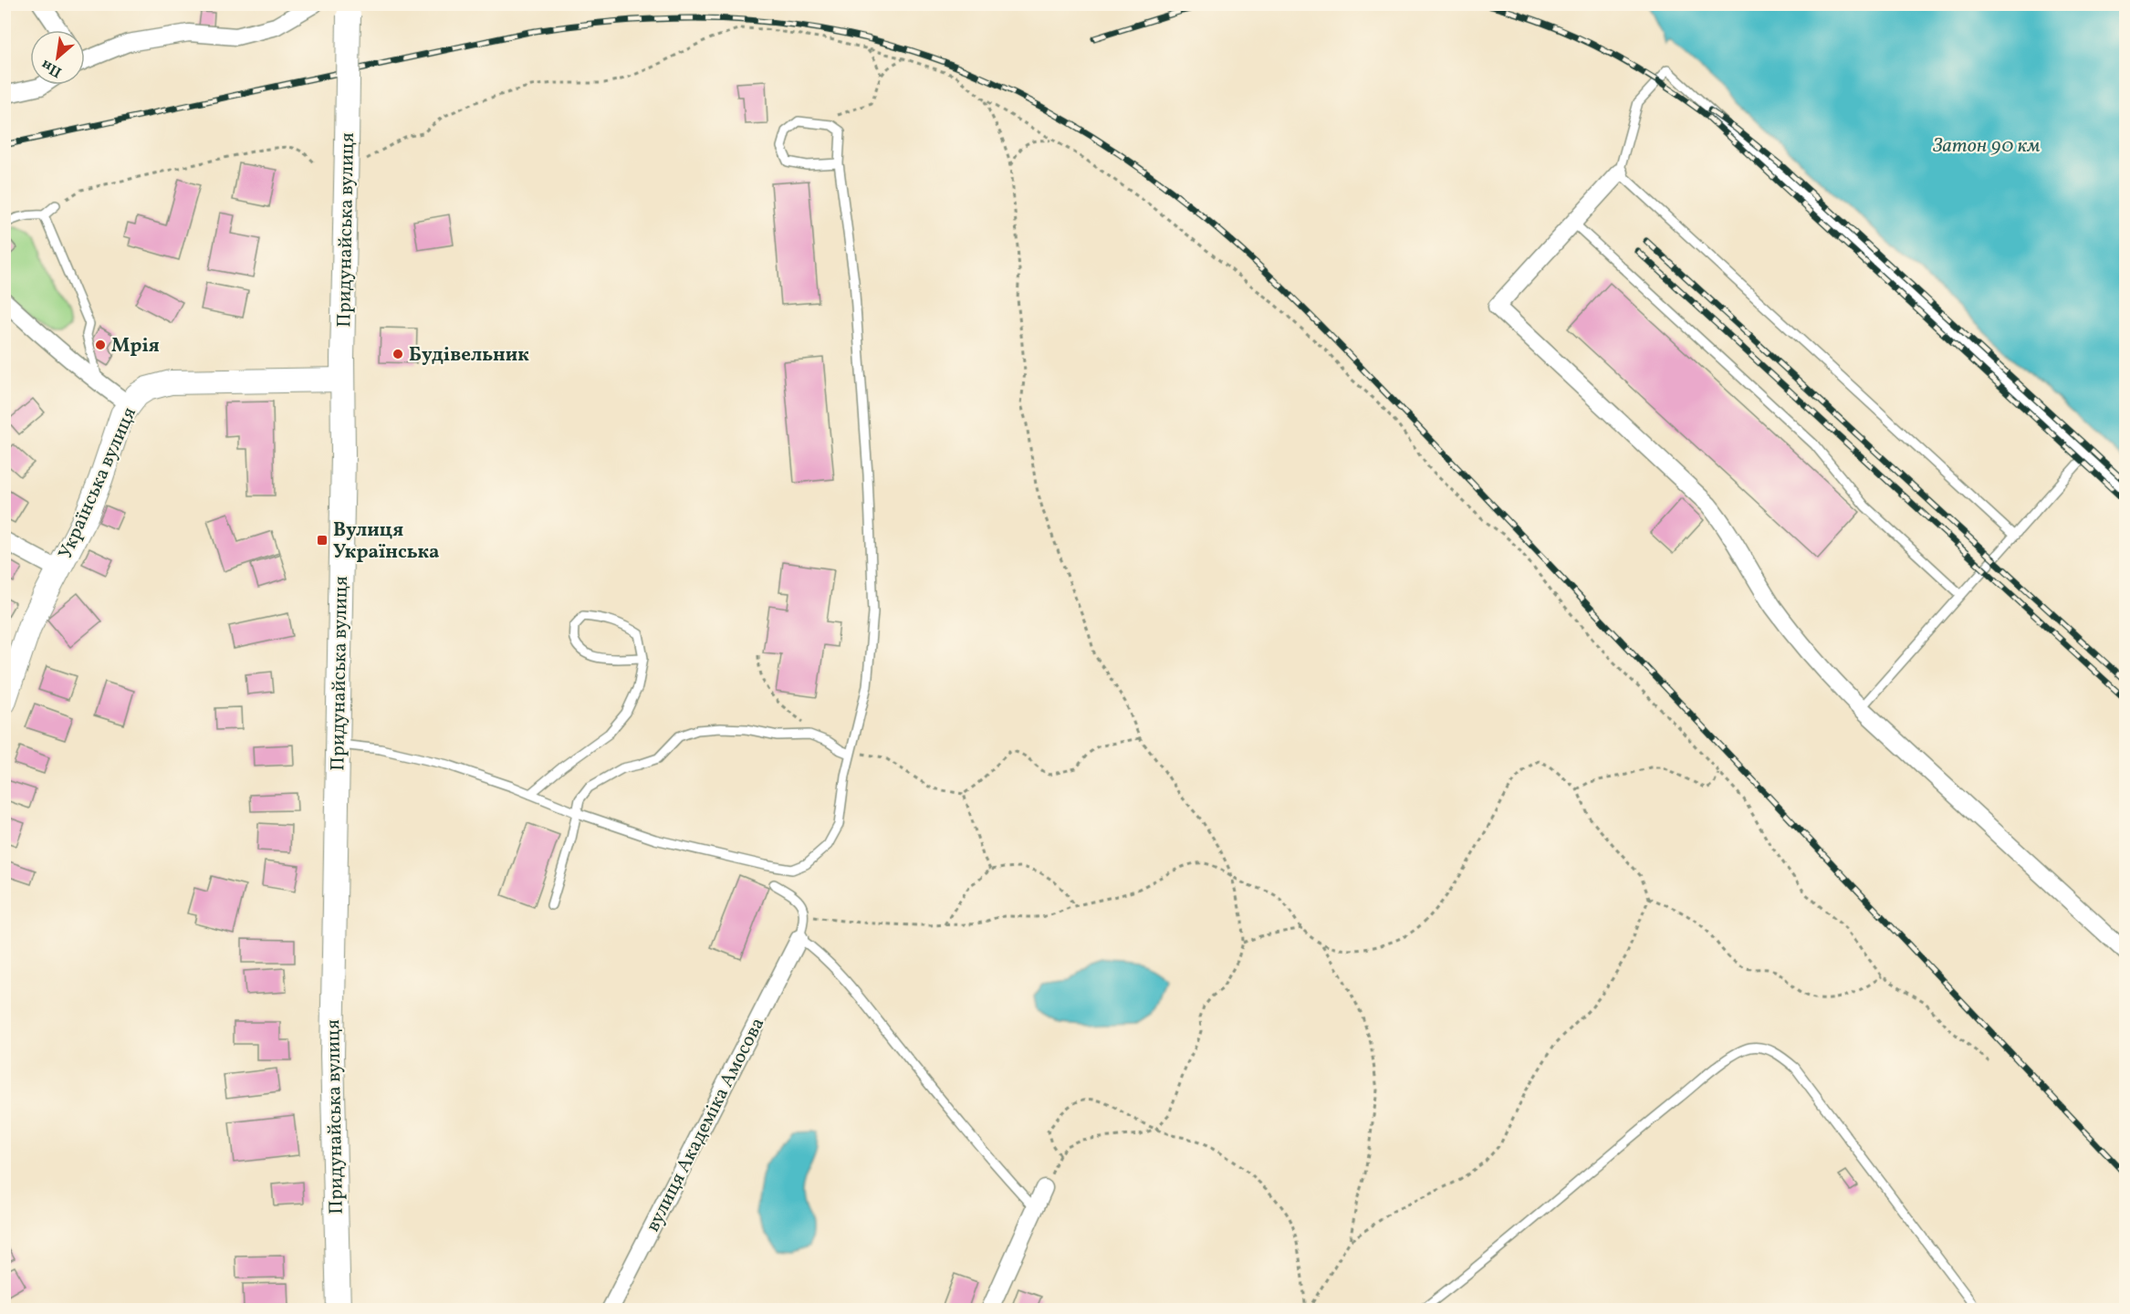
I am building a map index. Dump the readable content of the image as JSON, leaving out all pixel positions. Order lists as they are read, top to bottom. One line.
{"streets":{"main road":["Придунайська вулиця","Українська вулиця"],"street":["вулиця Академіка Амосова"]},"crossings":[["Придунайська вулиця","Українська вулиця"]],"water":["Затон 90 км"],"places":{"other":["Мрія","Будівельник"],"transit":["Вулиця Українська"]},"north":"bottom left"}
